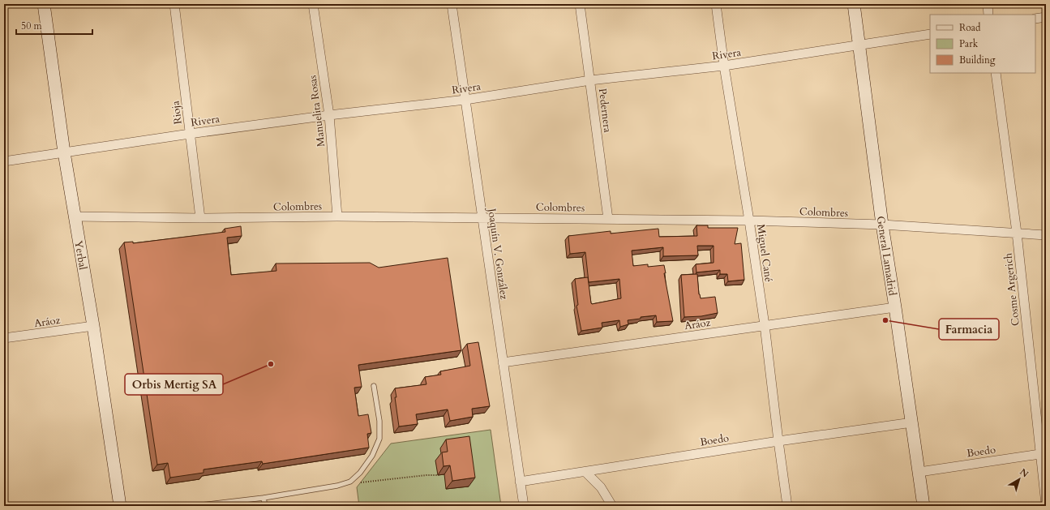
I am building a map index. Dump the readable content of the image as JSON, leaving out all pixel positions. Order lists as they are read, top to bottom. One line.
{"streets":{"street":["Rivera","Pedernera","Manuelita Rosas","Rioja","Colombres","Miguel Cané","Joaquín V. González","Yerbal","General Lamadrid","Cosme Argerich","Aráoz","Boedo"]},"crossings":[["Rivera","Pedernera"],["Rivera","Manuelita Rosas"],["Rivera","Rioja"],["Rivera","Miguel Cané"],["Rivera","Joaquín V. González"],["Rivera","Yerbal"],["Rivera","General Lamadrid"],["Pedernera","Colombres"],["Manuelita Rosas","Colombres"],["Rioja","Colombres"],["Colombres","Miguel Cané"],["Colombres","Joaquín V. González"],["Colombres","Yerbal"],["Colombres","General Lamadrid"],["Colombres","Cosme Argerich"],["Miguel Cané","Aráoz"],["Miguel Cané","Boedo"],["Joaquín V. González","Aráoz"],["Joaquín V. González","Boedo"],["Yerbal","Aráoz"],["General Lamadrid","Aráoz"],["General Lamadrid","Boedo"],["Cosme Argerich","Boedo"]],"places":["Farmacia","Orbis Mertig SA"],"legend":["Road","Park","Building"],"scale_bar":"50 m","north":"top right"}
